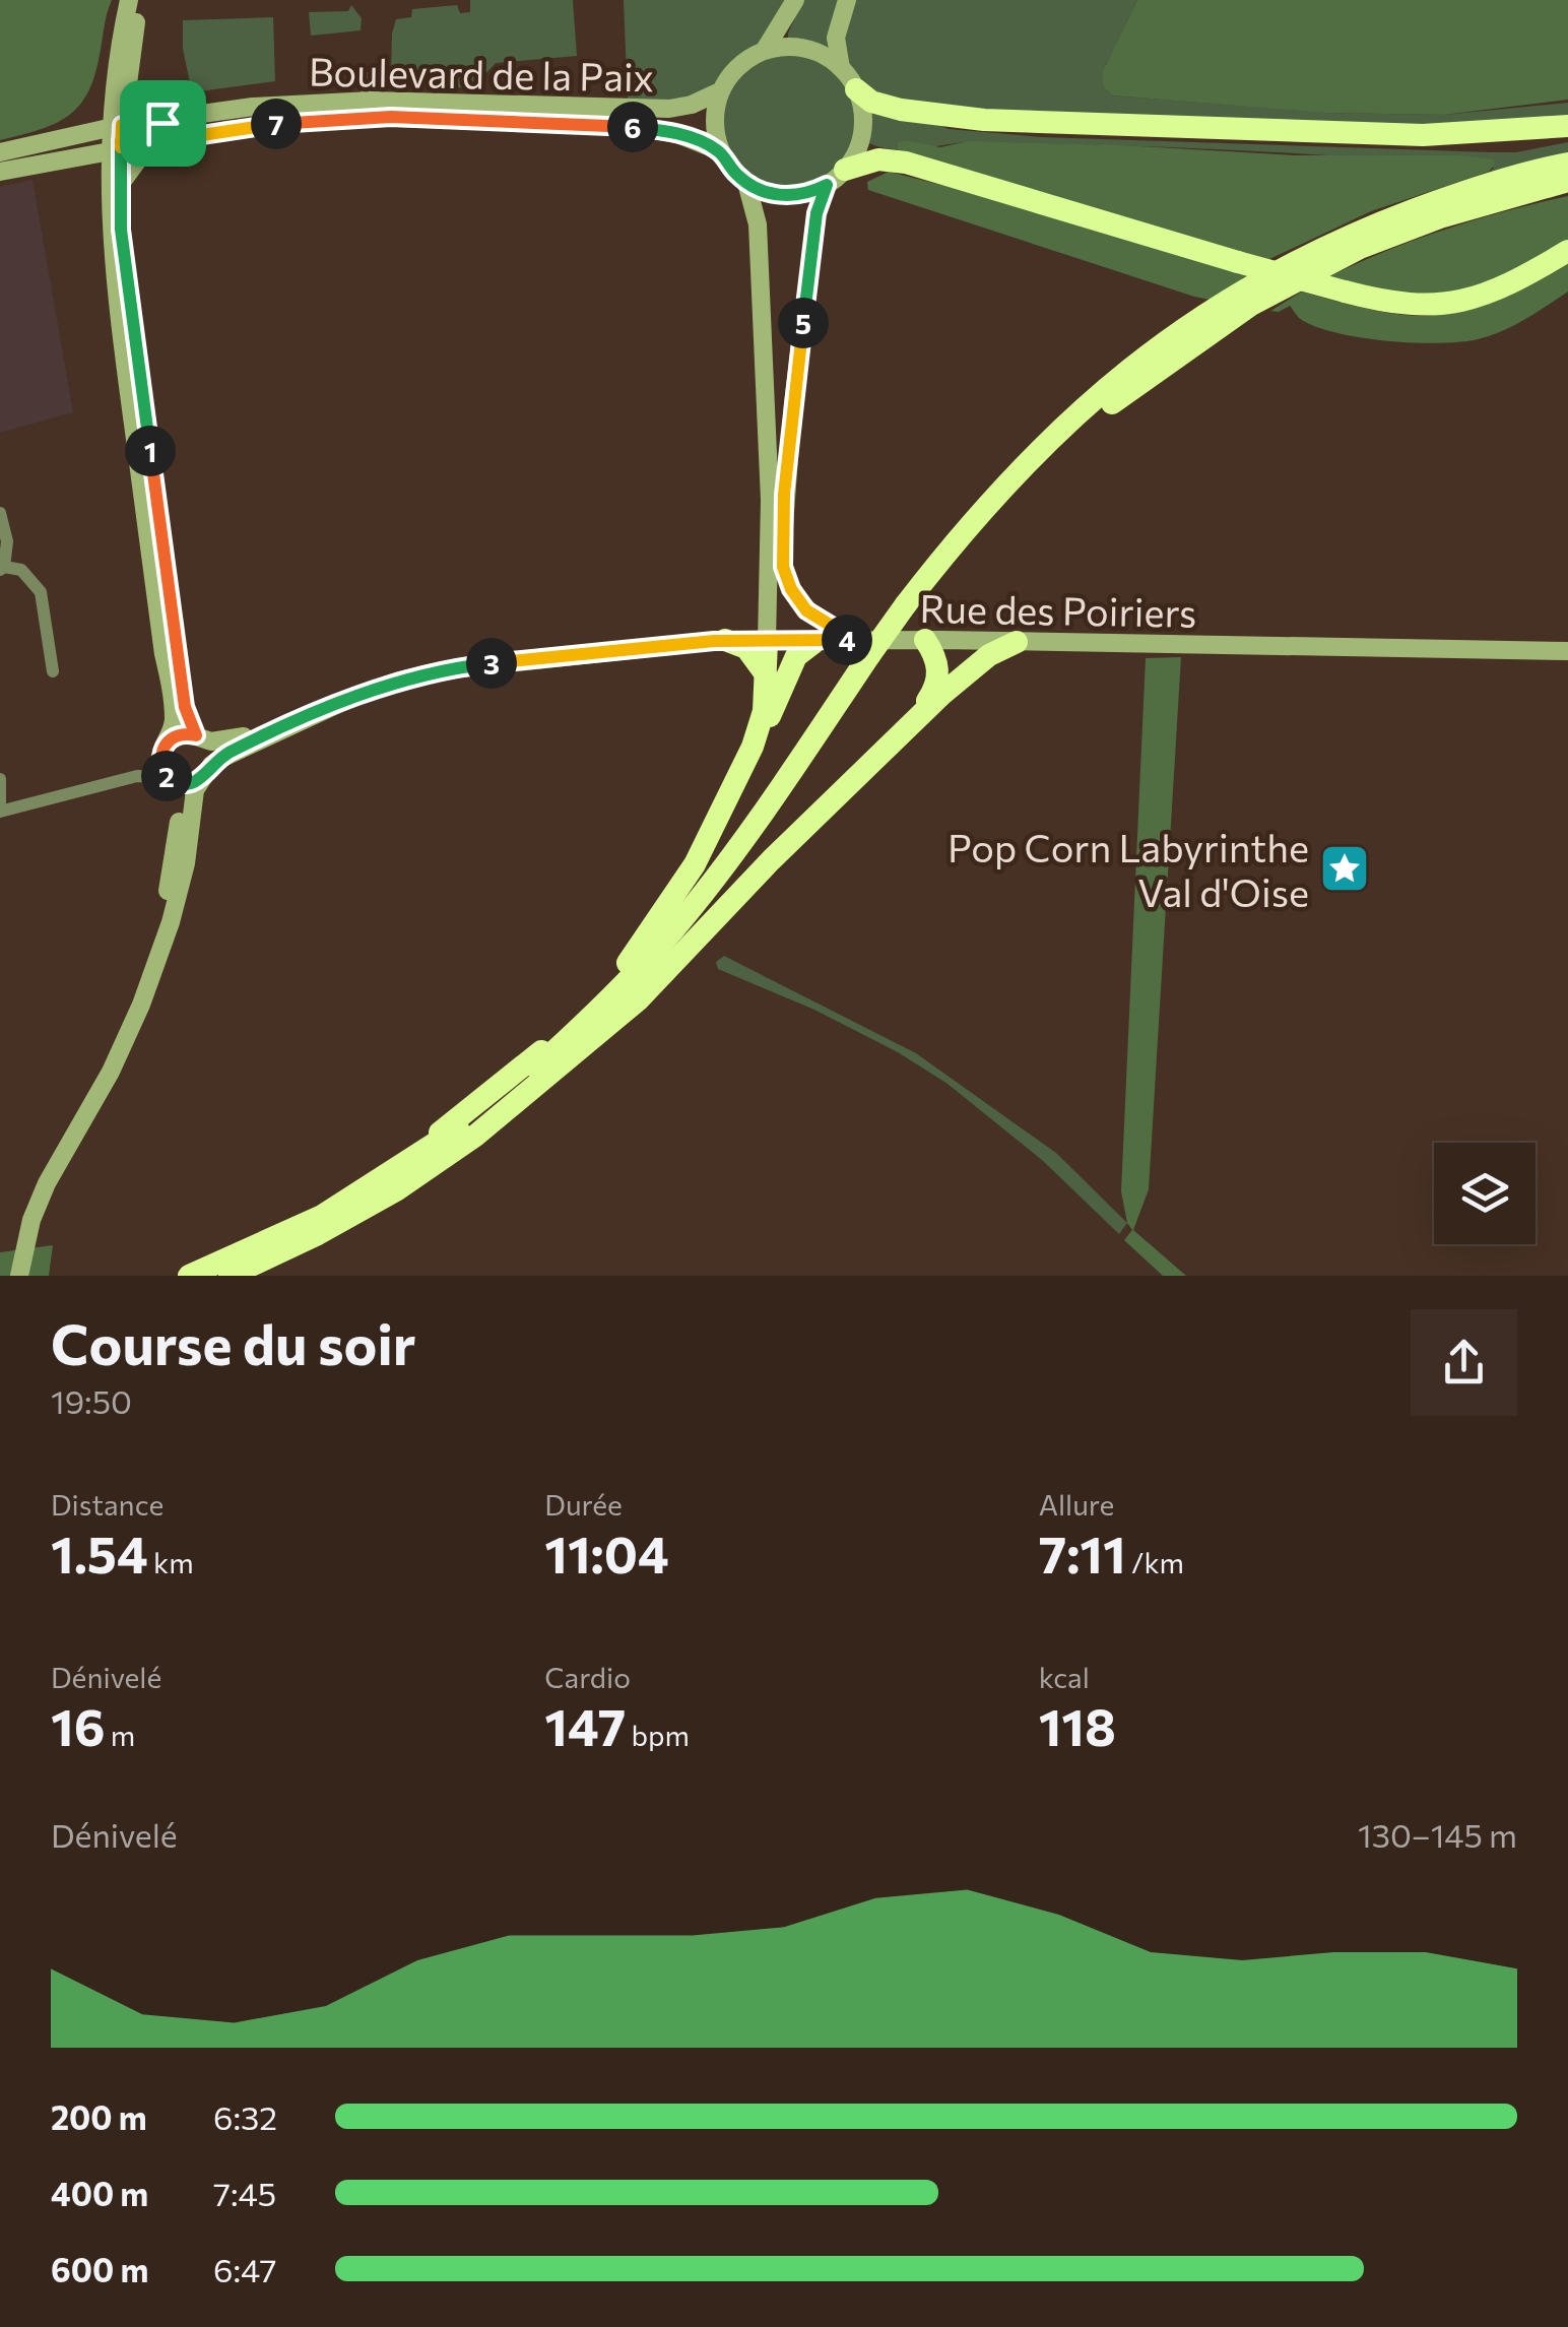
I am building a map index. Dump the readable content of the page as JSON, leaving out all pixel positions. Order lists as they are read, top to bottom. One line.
{"streets":{"main road":["Boulevard de la Paix","Rue des Poiriers"]},"places":{"place":["Pop Corn Labyrinthe Val d'Oise"]},"page":{"pins":["7","6","5","1","4","3","2"],"heading":["Course du soir","19:50"],"stats":[["Distance","1.54 km"],["Durée","11:04"],["Allure","7:11 /km"],["Dénivelé","16 m"],["Cardio","147 bpm"],["kcal","118"]],"chart":["Dénivelé","130–145 m"],"list":[{"name":"200 m","note":"6:32"},{"name":"400 m","note":"7:45"},{"name":"600 m","note":"6:47"}]}}
